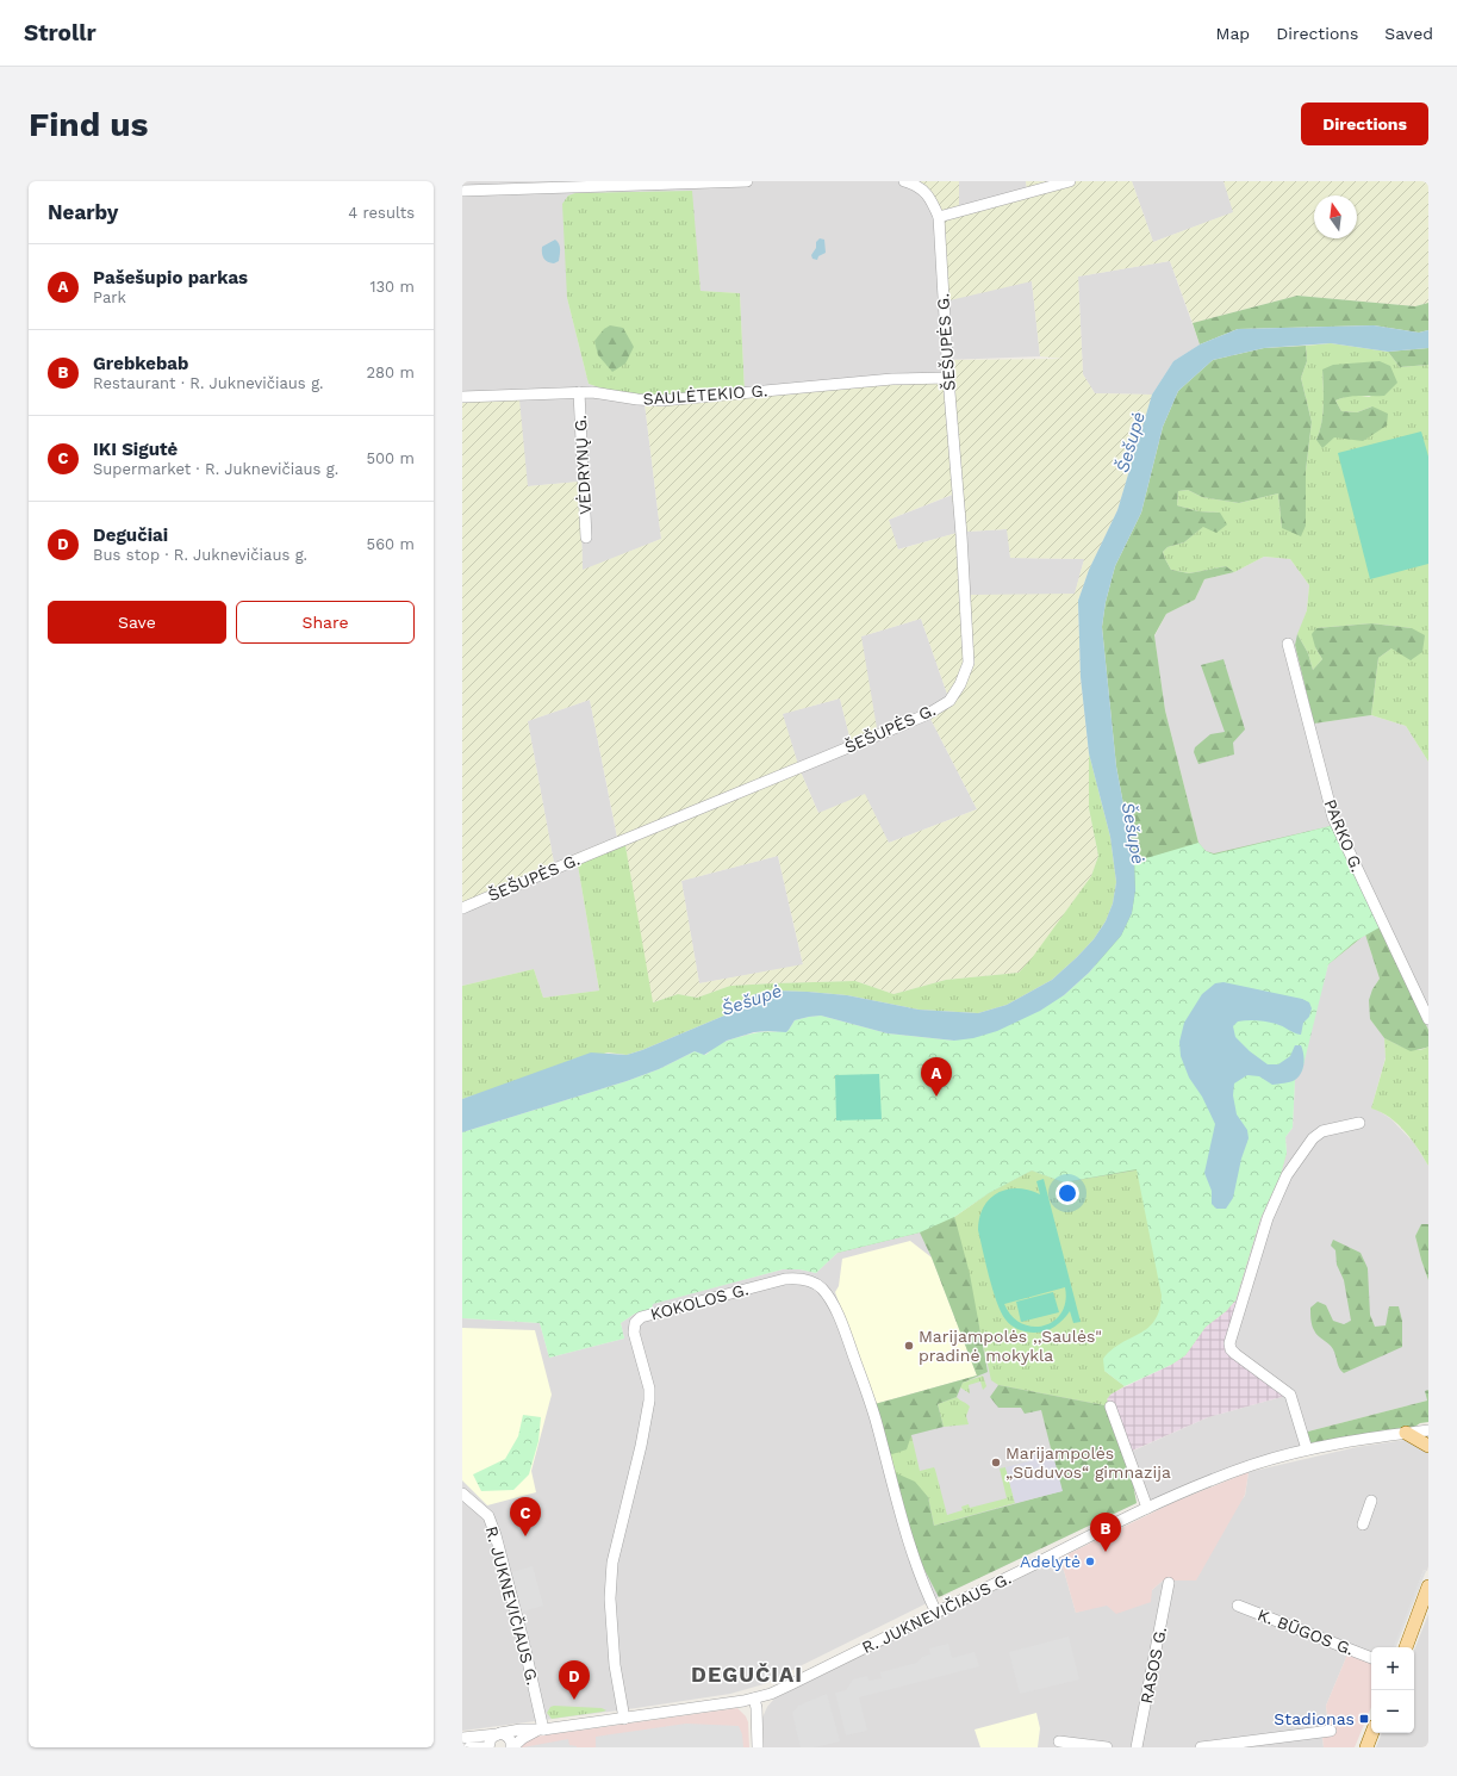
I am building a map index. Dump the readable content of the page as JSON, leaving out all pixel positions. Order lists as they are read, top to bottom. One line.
{"streets":{"street":["ŠEŠUPĖS G.","SAULĖTEKIO G.","VĖDRYNŲ G.","PARKO G.","KOKOLOS G.","R. JUKNEVIČIAUS G.","K. BŪGOS G.","RASOS G."]},"crossings":[["ŠEŠUPĖS G.","SAULĖTEKIO G."],["SAULĖTEKIO G.","VĖDRYNŲ G."],["KOKOLOS G.","R. JUKNEVIČIAUS G."]],"districts":["DEGUČIAI"],"water":["Šešupė"],"places":{"other":["Marijampolės ,,Saulės\" pradinė mokykla","Marijampolės „Sūduvos“ gimnazija","Adelytė"],"transit":["Stadionas"]},"north":"top","page":{"header":"Strollr","nav":["Map","Directions","Saved"],"buttons":["Directions",["Save","Share"]],"title":"Find us","heading":["Nearby","4 results"],"list":[{"mark":"A","name":"Pašešupio parkas","note":"Park","value":"130 m"},{"mark":"B","name":"Grebkebab","note":"Restaurant · R. Juknevičiaus g.","value":"280 m"},{"mark":"C","name":"IKI Sigutė","note":"Supermarket · R. Juknevičiaus g.","value":"500 m"},{"mark":"D","name":"Degučiai","note":"Bus stop · R. Juknevičiaus g.","value":"560 m"}],"pins":["A","C","B","D"],"map_buttons":["+","−"]}}
